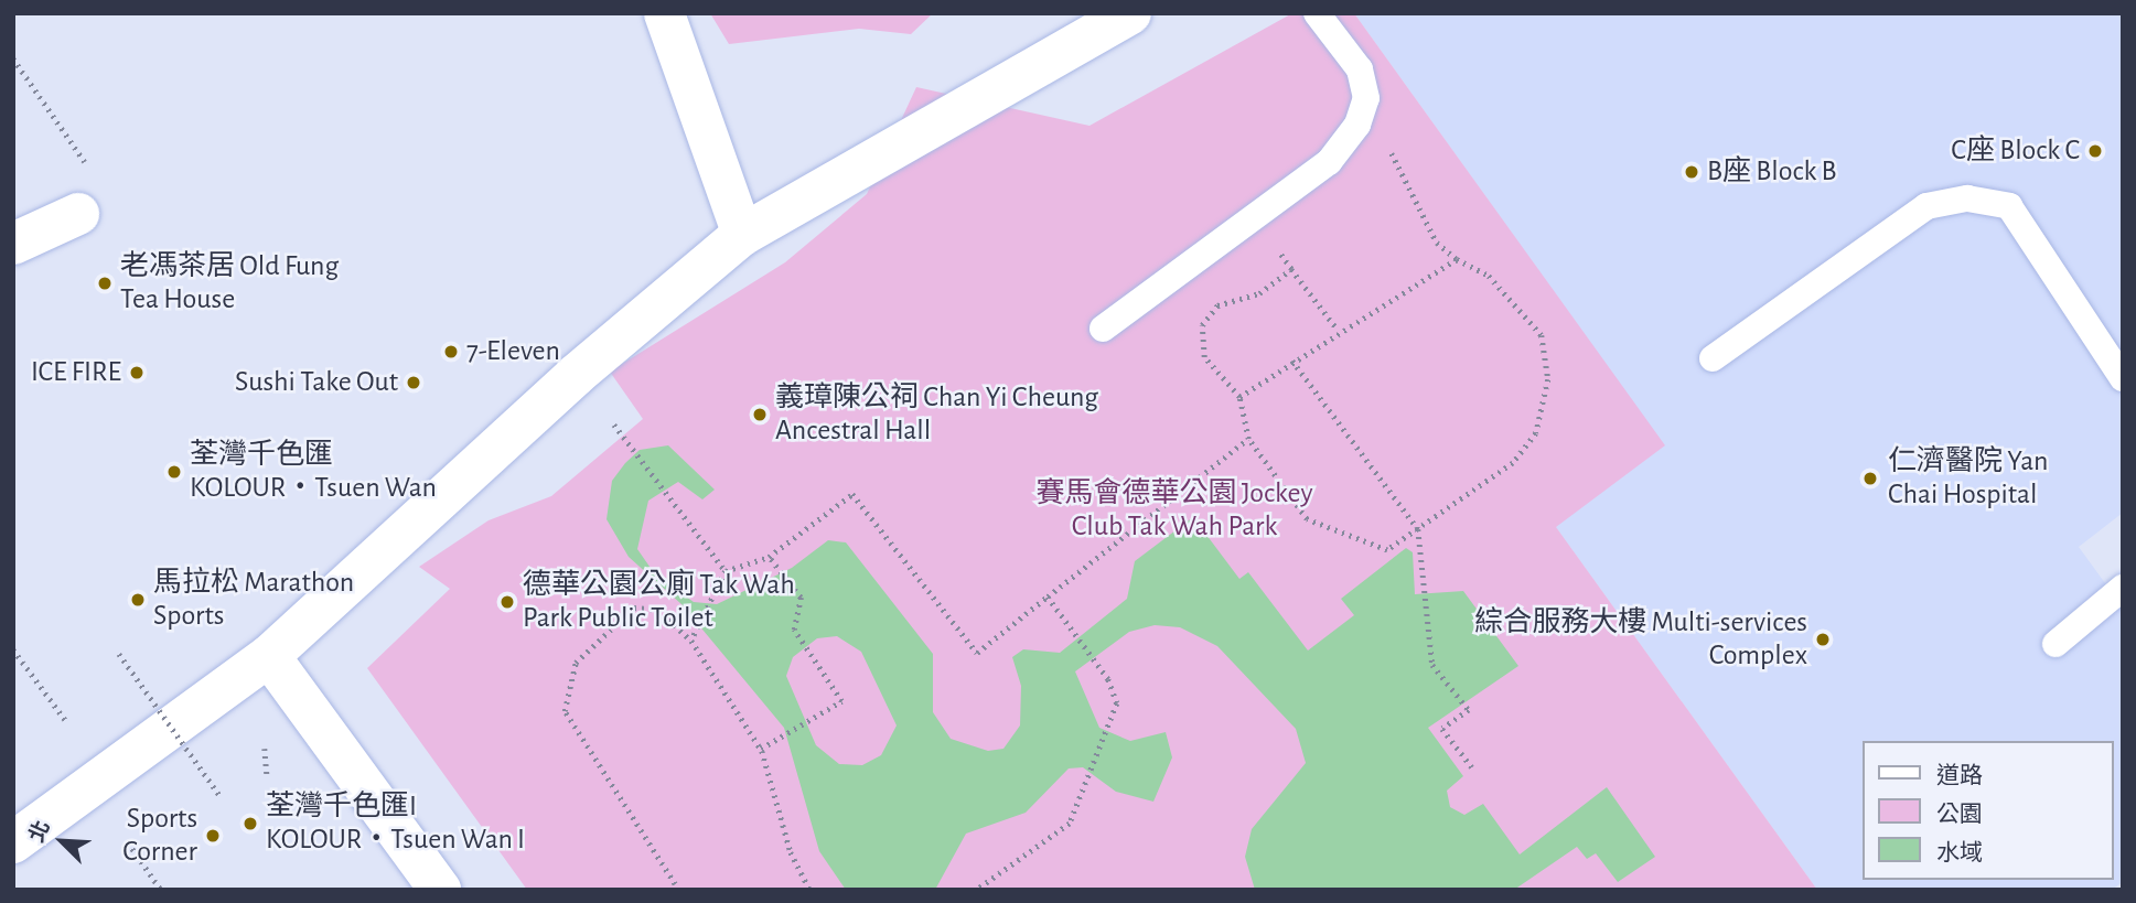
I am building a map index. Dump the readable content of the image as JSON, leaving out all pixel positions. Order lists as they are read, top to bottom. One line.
{"parks":["賽馬會德華公園 Jockey Club Tak Wah Park"],"places":["C座 Block C","B座 Block B","老馮茶居 Old Fung Tea House","7-Eleven","ICE FIRE","Sushi Take Out","義璋陳公祠 Chan Yi Cheung Ancestral Hall","荃灣千色匯 KOLOUR‧Tsuen Wan","仁濟醫院 Yan Chai Hospital","馬拉松 Marathon Sports","德華公園公廁 Tak Wah Park Public Toilet","綜合服務大樓 Multi-services Complex","荃灣千色匯I KOLOUR‧Tsuen Wan I","Sports Corner"],"legend":["道路","公園","水域"],"north":"top left"}
